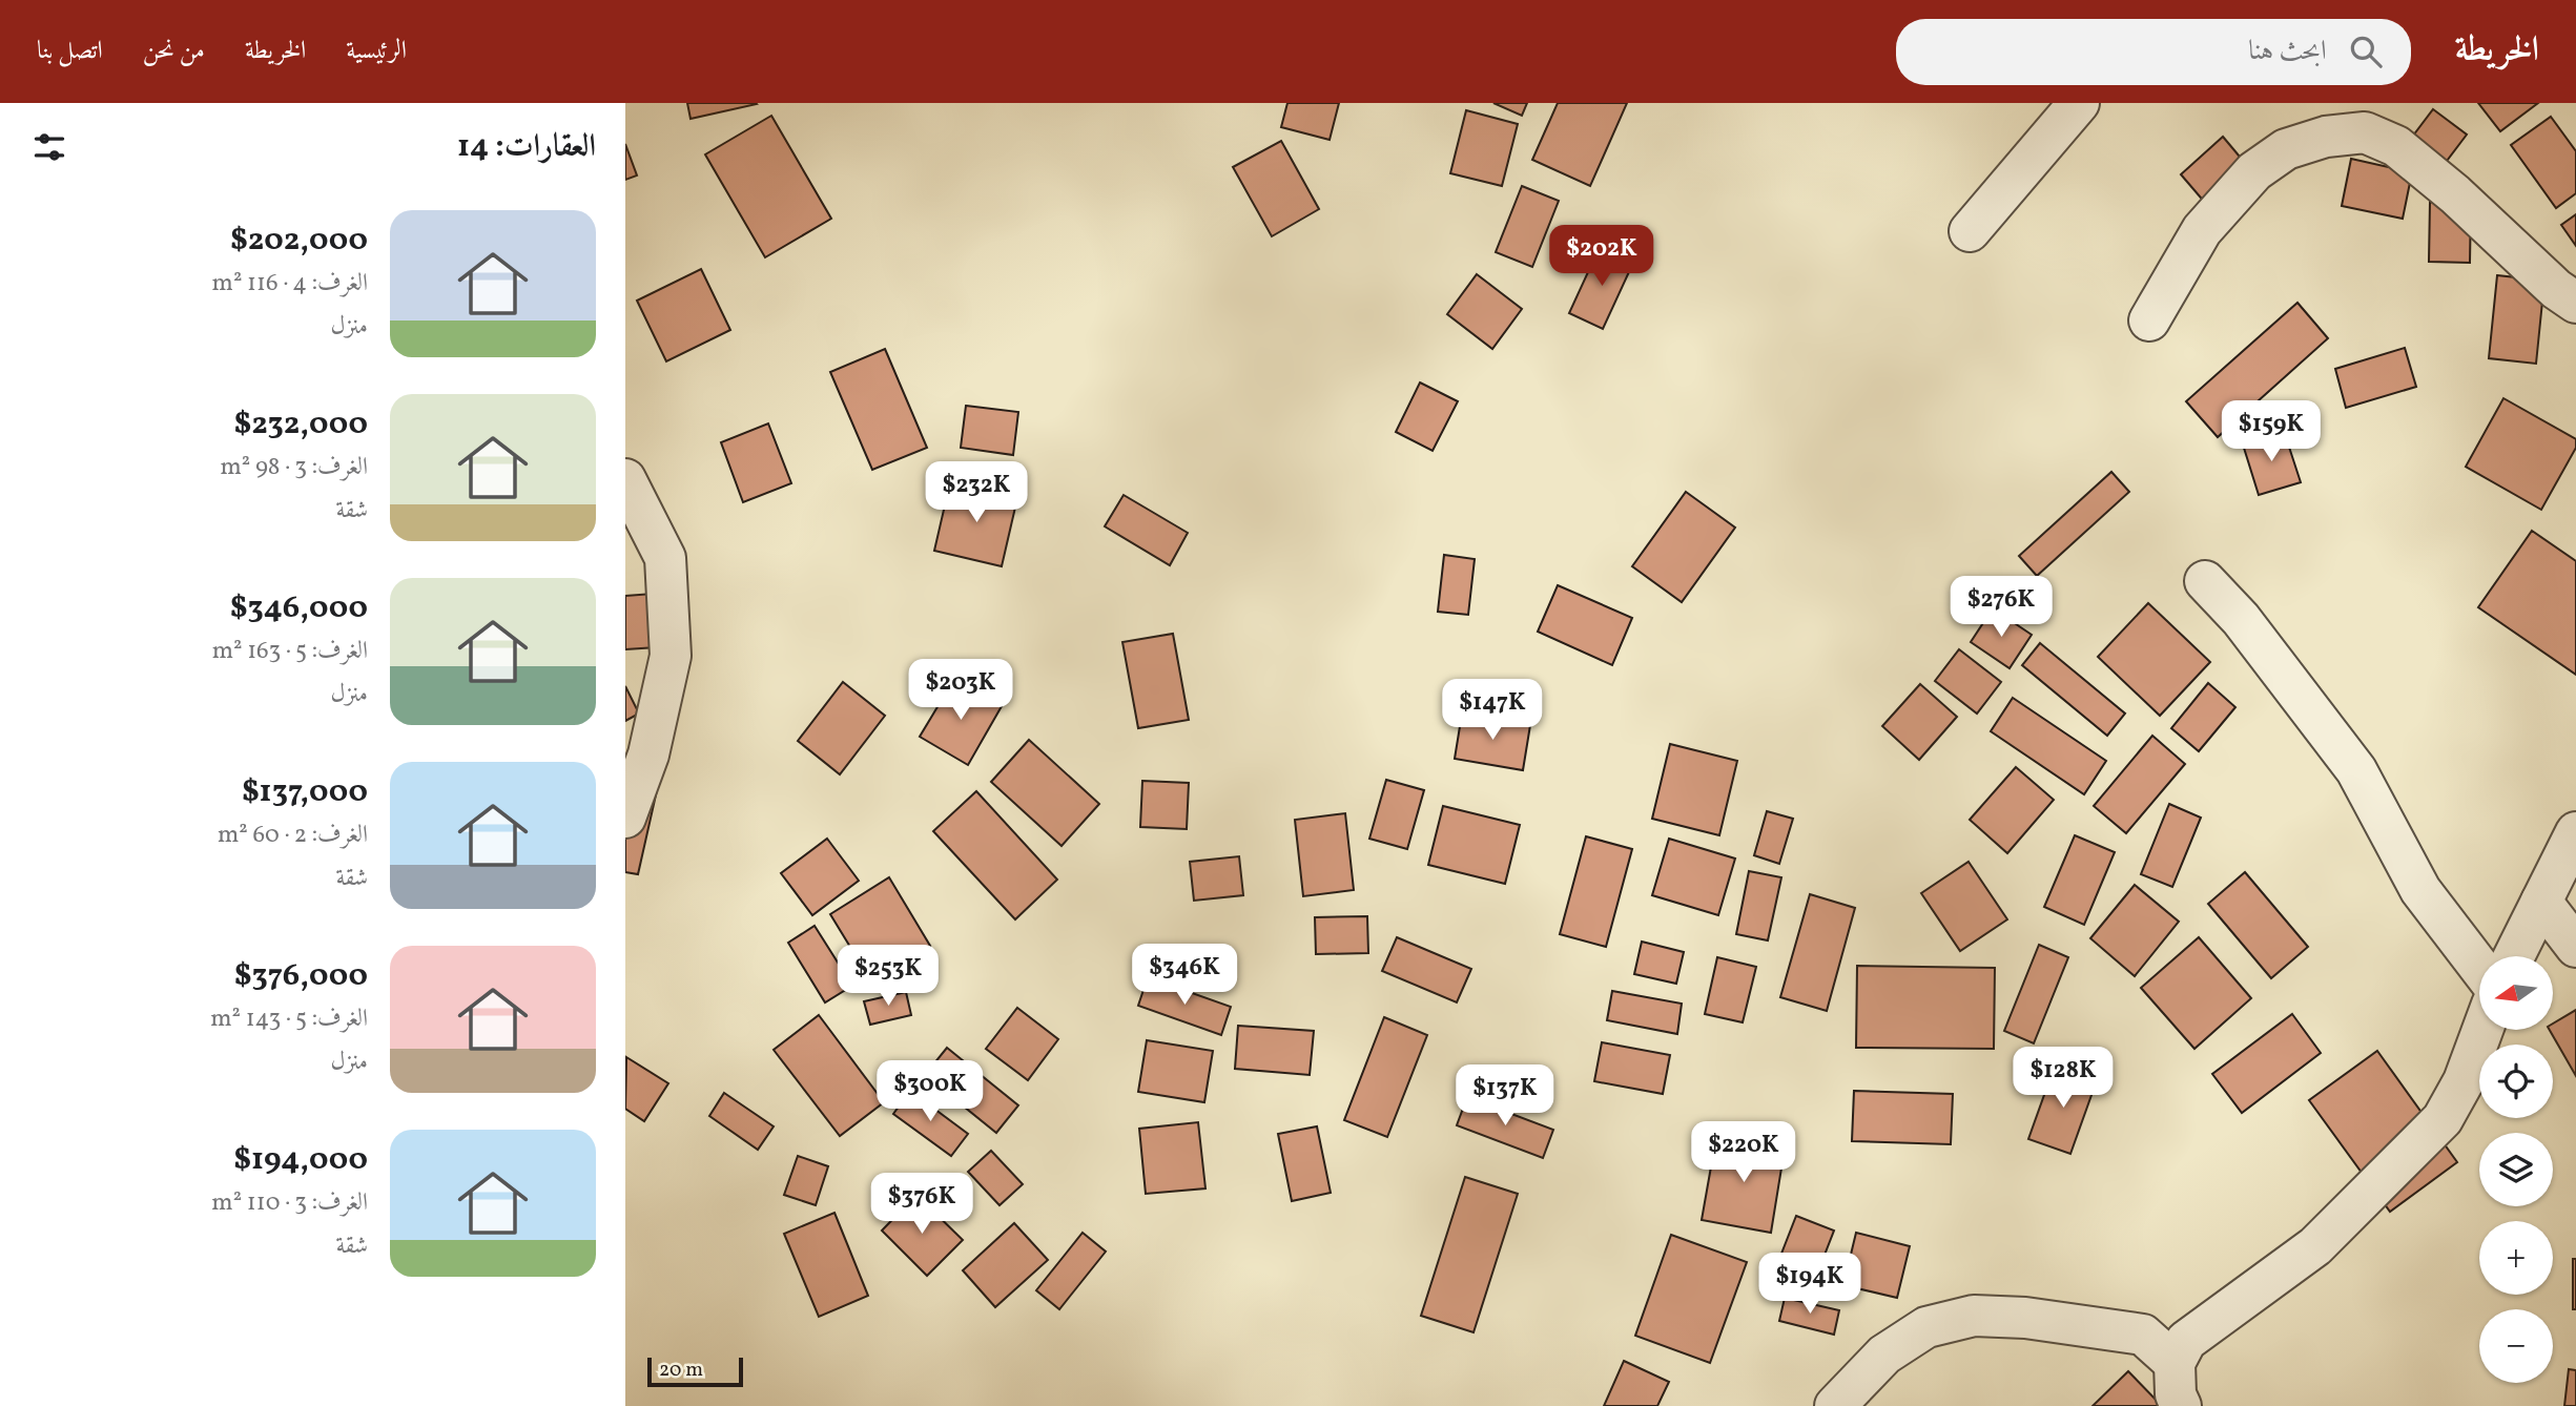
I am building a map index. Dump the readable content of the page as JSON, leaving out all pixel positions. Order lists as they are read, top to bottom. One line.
{"scale_bar":"20 m","north":"left","page":{"header":"الخريطة","search":"ابحث هنا","nav":["الرئيسية","الخريطة","من نحن","اتصل بنا"],"heading":"العقارات: 14","list":[{"name":"$202,000","note":"الغرف: 4 · 116 m² · منزل"},{"name":"$232,000","note":"الغرف: 3 · 98 m² · شقة"},{"name":"$346,000","note":"الغرف: 5 · 163 m² · منزل"},{"name":"$137,000","note":"الغرف: 2 · 60 m² · شقة"},{"name":"$376,000","note":"الغرف: 5 · 143 m² · منزل"},{"name":"$194,000","note":"الغرف: 3 · 110 m² · شقة"}],"price":["$202K","$159K","$232K","$276K","$203K","$147K","$346K","$253K","$128K","$300K","$137K","$220K","$376K","$194K"],"map_buttons":["+","−"],"scale":"20 m"}}
